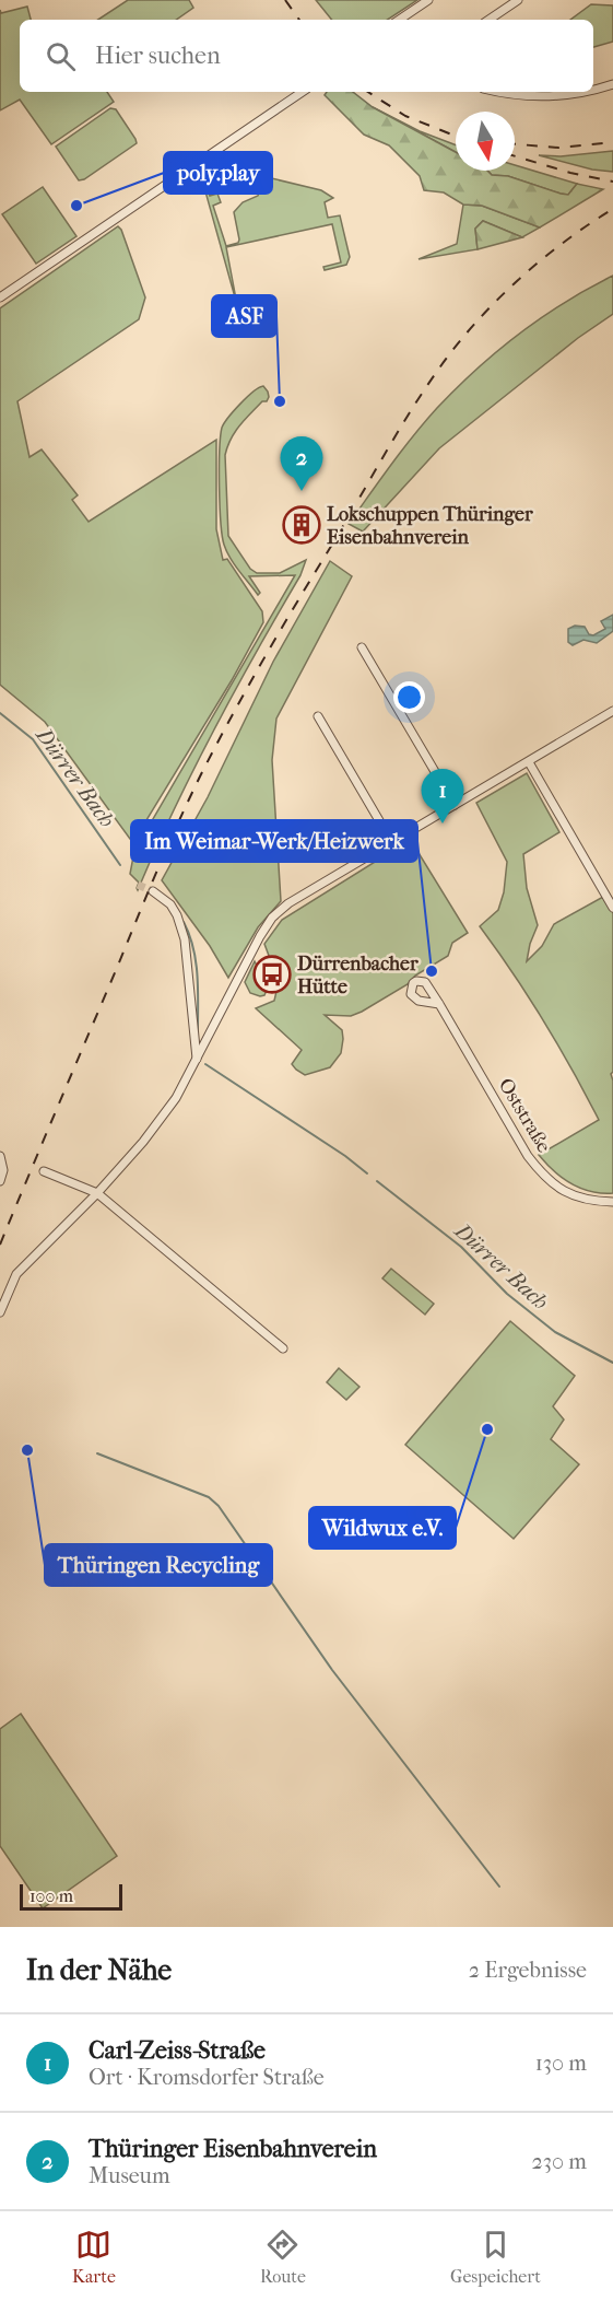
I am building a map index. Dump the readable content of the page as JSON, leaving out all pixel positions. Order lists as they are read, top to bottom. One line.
{"streets":{"street":["Oststraße"]},"water":["Dürrer Bach"],"places":{"other":["poly.play","ASF","Im Weimar-Werk/Heizwerk","Wildwux e.V.","Thüringen Recycling"],"building":["Lokschuppen Thüringer Eisenbahnverein"],"bus stop":["Dürrenbacher Hütte"]},"scale_bar":"100 m","north":"bottom","page":{"search":"Hier suchen","pins":["2","1"],"scale":"100 m","heading":["In der Nähe","2 Ergebnisse"],"list":[{"mark":"1","name":"Carl-Zeiss-Straße","note":"Ort · Kromsdorfer Straße","value":"130 m"},{"mark":"2","name":"Thüringer Eisenbahnverein","note":"Museum","value":"230 m"}],"nav":["Karte","Route","Gespeichert"]}}
